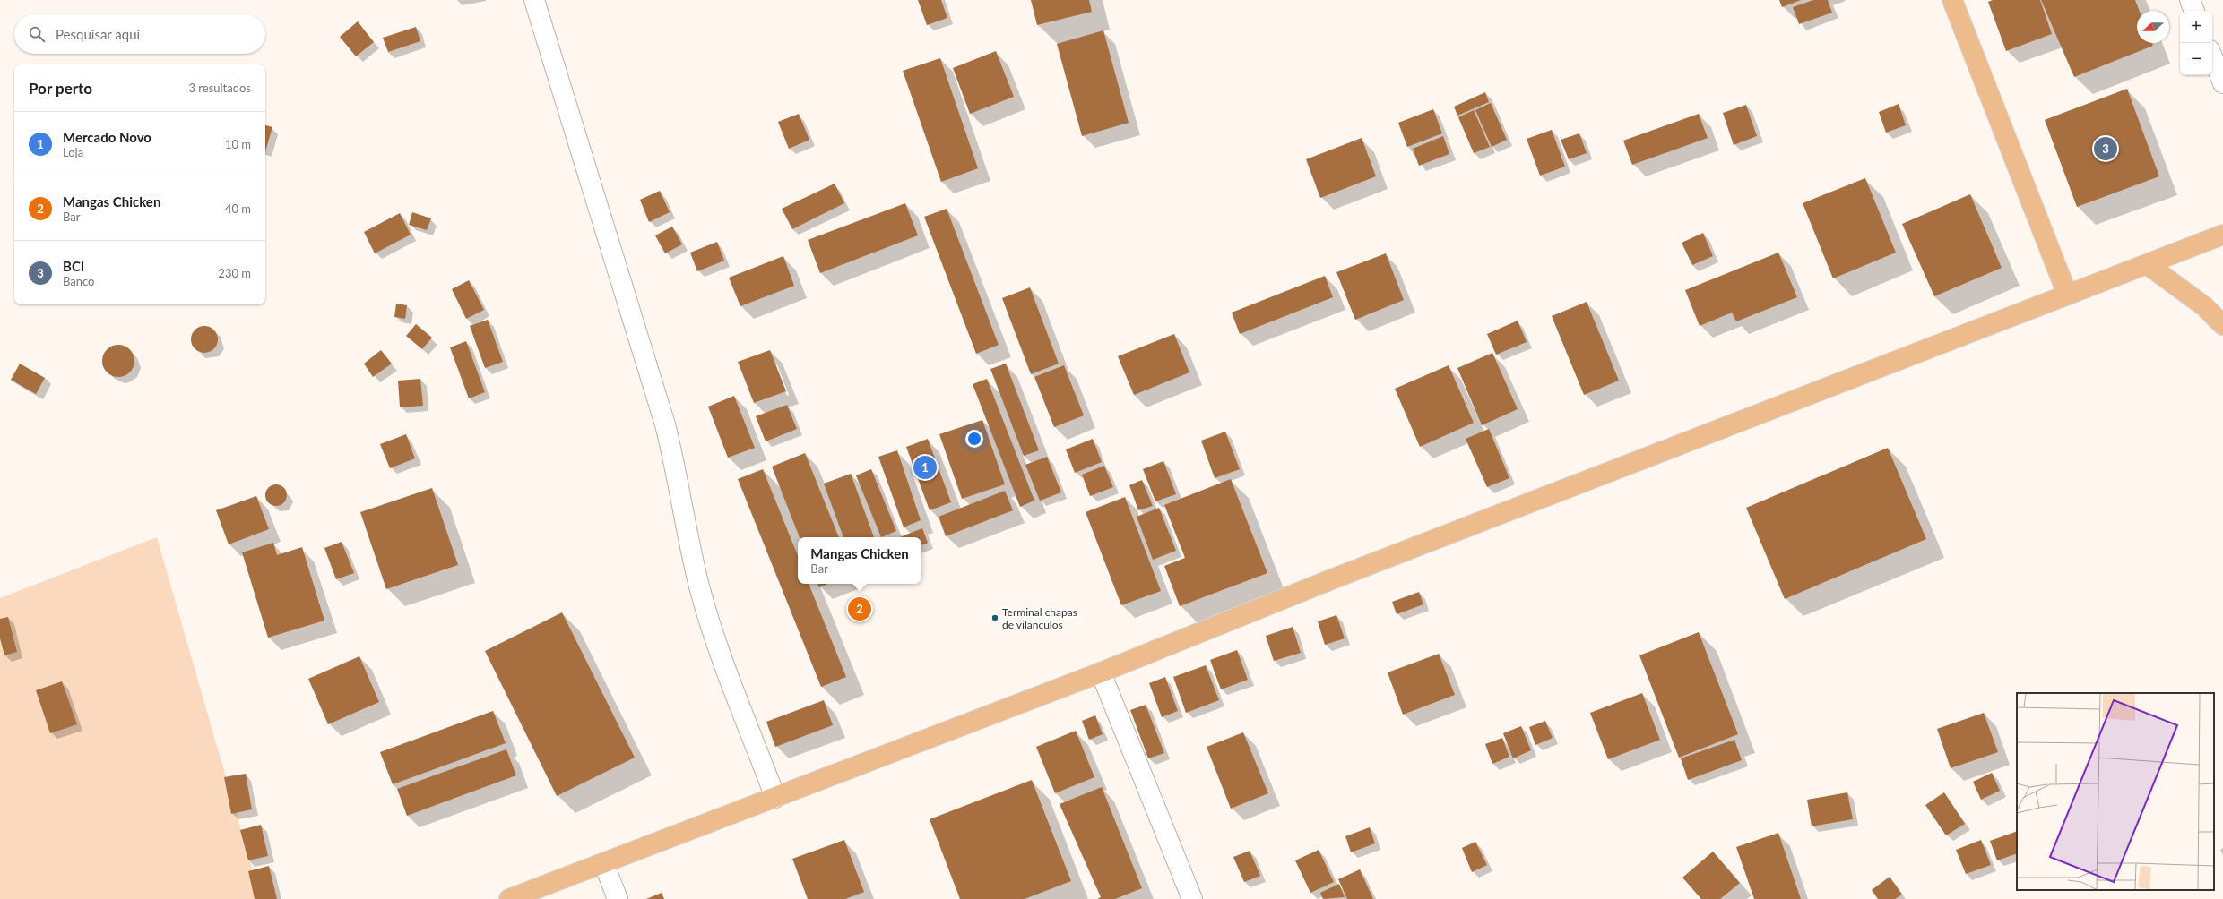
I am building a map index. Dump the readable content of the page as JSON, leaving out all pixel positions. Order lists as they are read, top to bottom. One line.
{"places":["Terminal chapas de vilanculos"],"north":"left","page":{"map_buttons":["+","−"],"search":"Pesquisar aqui","heading":["Por perto","3 resultados"],"list":[{"mark":"1","name":"Mercado Novo","note":"Loja","value":"10 m"},{"mark":"2","name":"Mangas Chicken","note":"Bar","value":"40 m"},{"mark":"3","name":"BCI","note":"Banco","value":"230 m"}],"pins":["3","1","2"],"popup":["Mangas Chicken","Bar"]}}
